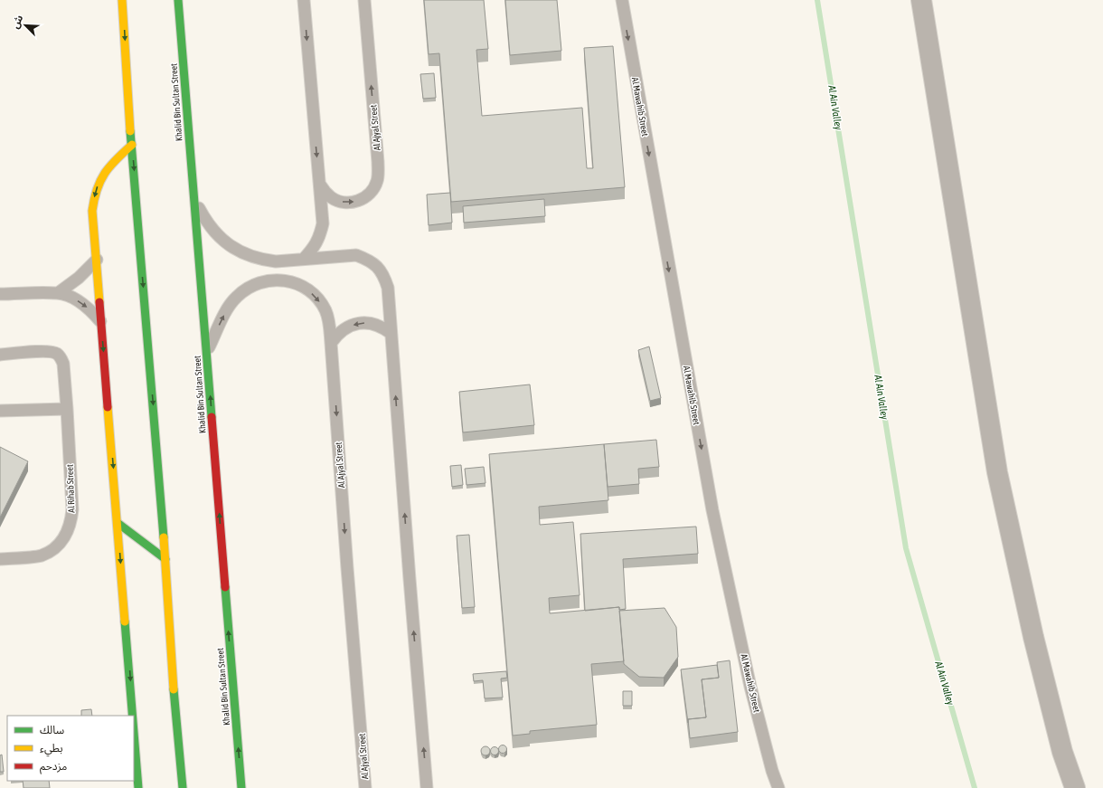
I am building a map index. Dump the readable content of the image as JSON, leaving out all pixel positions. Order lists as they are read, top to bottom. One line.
{"streets":{"main road":["Khalid Bin Sultan Street"],"lane":["Al Mawahib Street","Al Ajyal Street","Al Rihab Street"]},"crossings":[["Khalid Bin Sultan Street","Al Ajyal Street"]],"one_way":["Al Mawahib Street"],"water":["Al Ain Valley"],"legend":["سالك","بطيء","مزدحم"],"north":"top left"}
